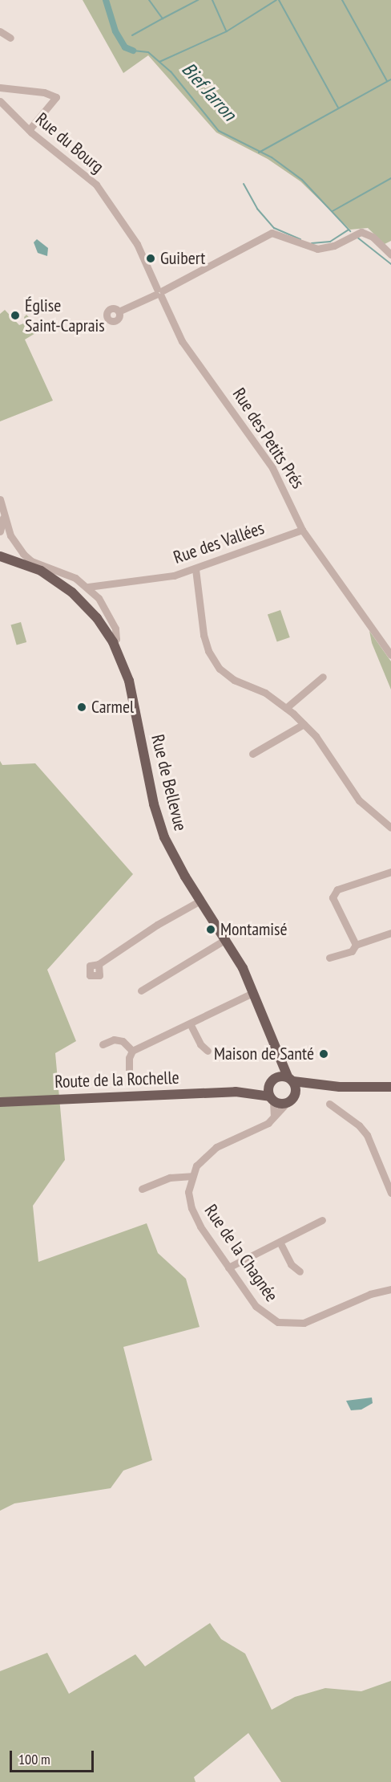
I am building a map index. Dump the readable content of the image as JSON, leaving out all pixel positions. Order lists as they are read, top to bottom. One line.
{"streets":{"main road":["Rue de Bellevue","Route de la Rochelle"],"street":["Rue du Bourg","Rue des Petits Prés","Rue des Vallées","Rue de la Chagnée"]},"crossings":[["Rue du Bourg","Rue des Petits Prés"],["Rue des Petits Prés","Rue des Vallées"]],"water":["Bief Jarron"],"places":["Guibert","Église Saint-Caprais","Carmel","Montamisé","Maison de Santé"],"scale_bar":"100 m"}
